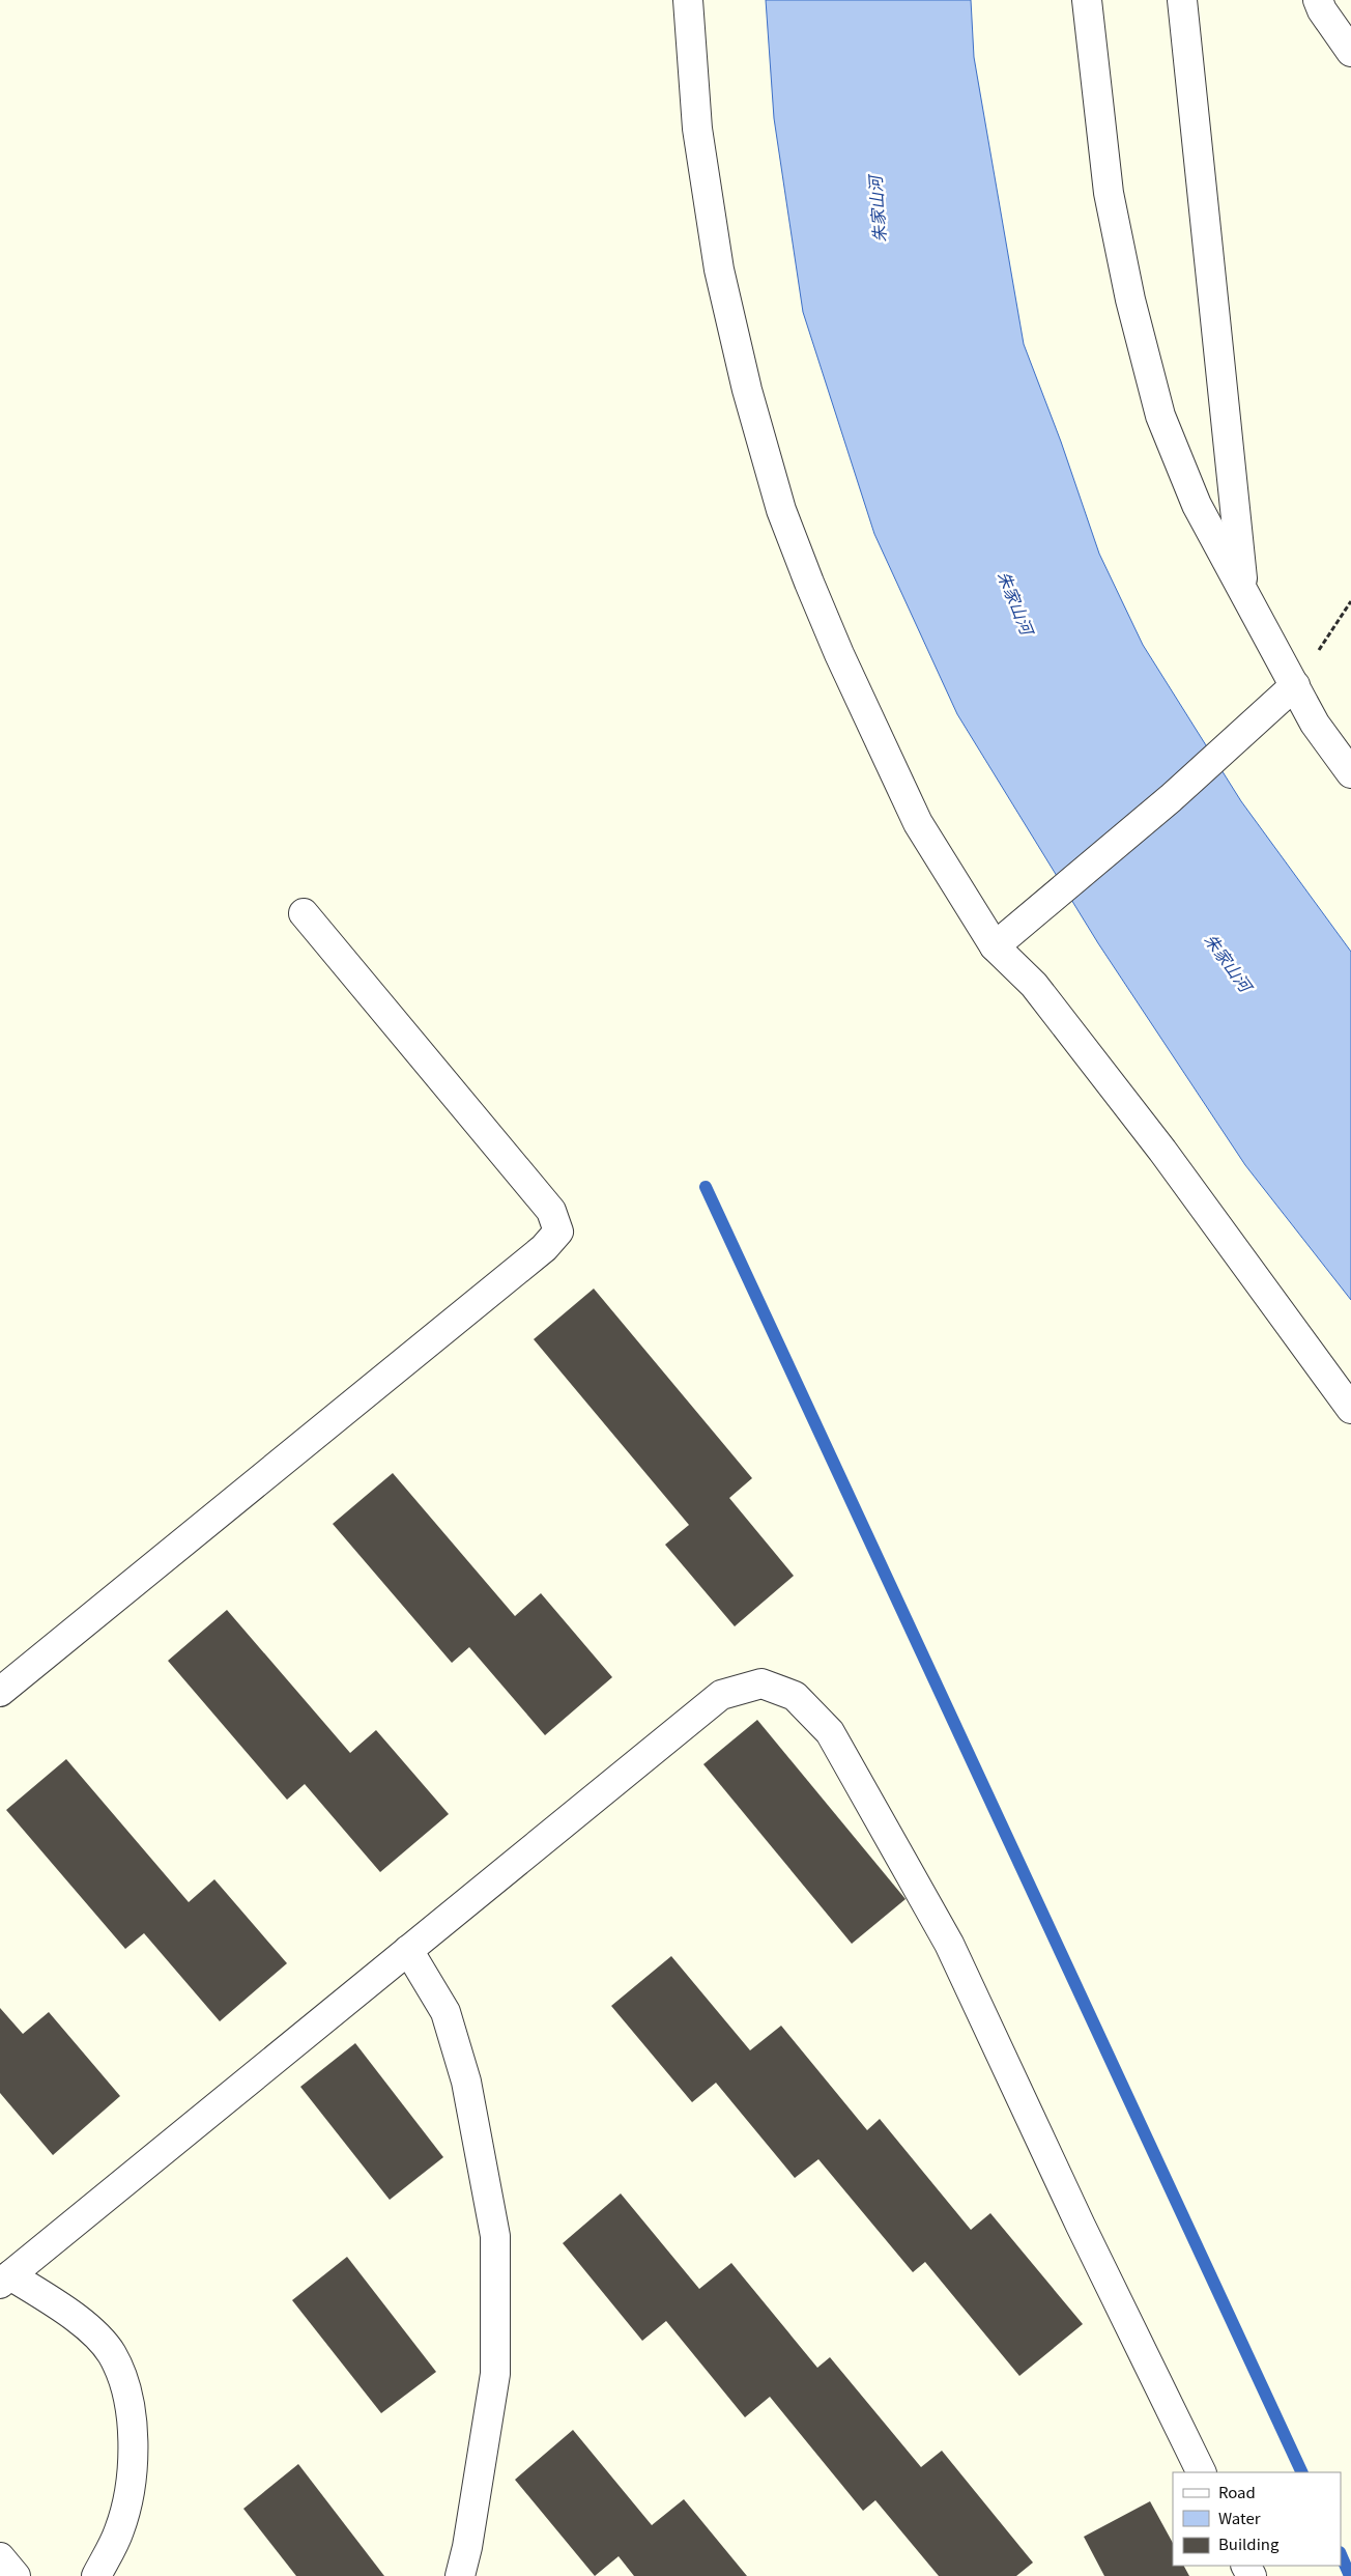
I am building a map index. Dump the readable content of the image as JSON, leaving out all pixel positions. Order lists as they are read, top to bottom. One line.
{"water":["朱家山河"],"legend":["Road","Water","Building"]}
